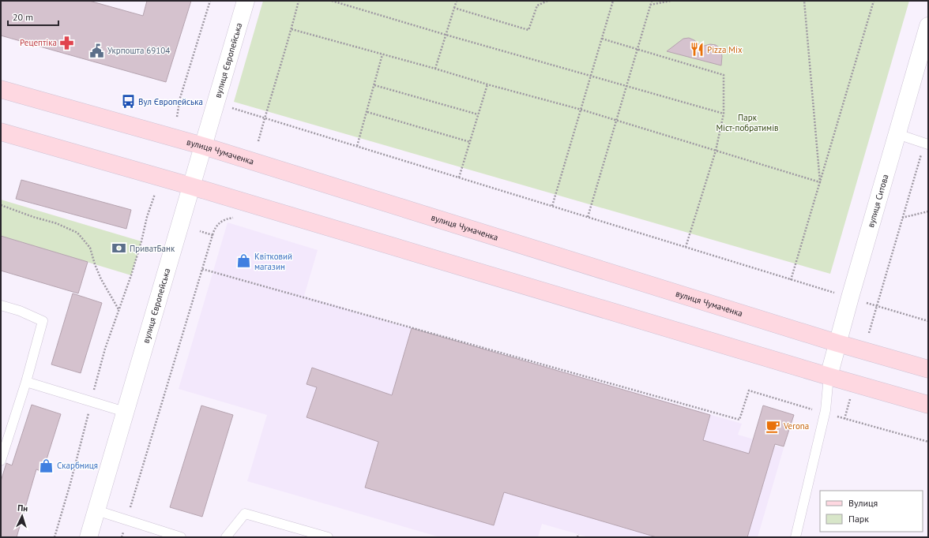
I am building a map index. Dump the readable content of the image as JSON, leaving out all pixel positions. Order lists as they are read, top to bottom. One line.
{"streets":{"street":["вулиця Європейська","вулиця Чумаченка","вулиця Ситова"]},"crossings":[["вулиця Європейська","вулиця Чумаченка"],["вулиця Чумаченка","вулиця Ситова"]],"parks":["Парк Міст-побратимів"],"places":{"pharmacy":["Рецептіка"],"restaurant":["Pizza Mix"],"public building":["Укрпошта 69104"],"bus stop":["Вул Європейська"],"bank":["ПриватБанк"],"shop":["Квітковий магазин","Скарбниця"],"cafe":["Verona"]},"legend":["Вулиця","Парк"],"scale_bar":"20 m","north":"top"}
